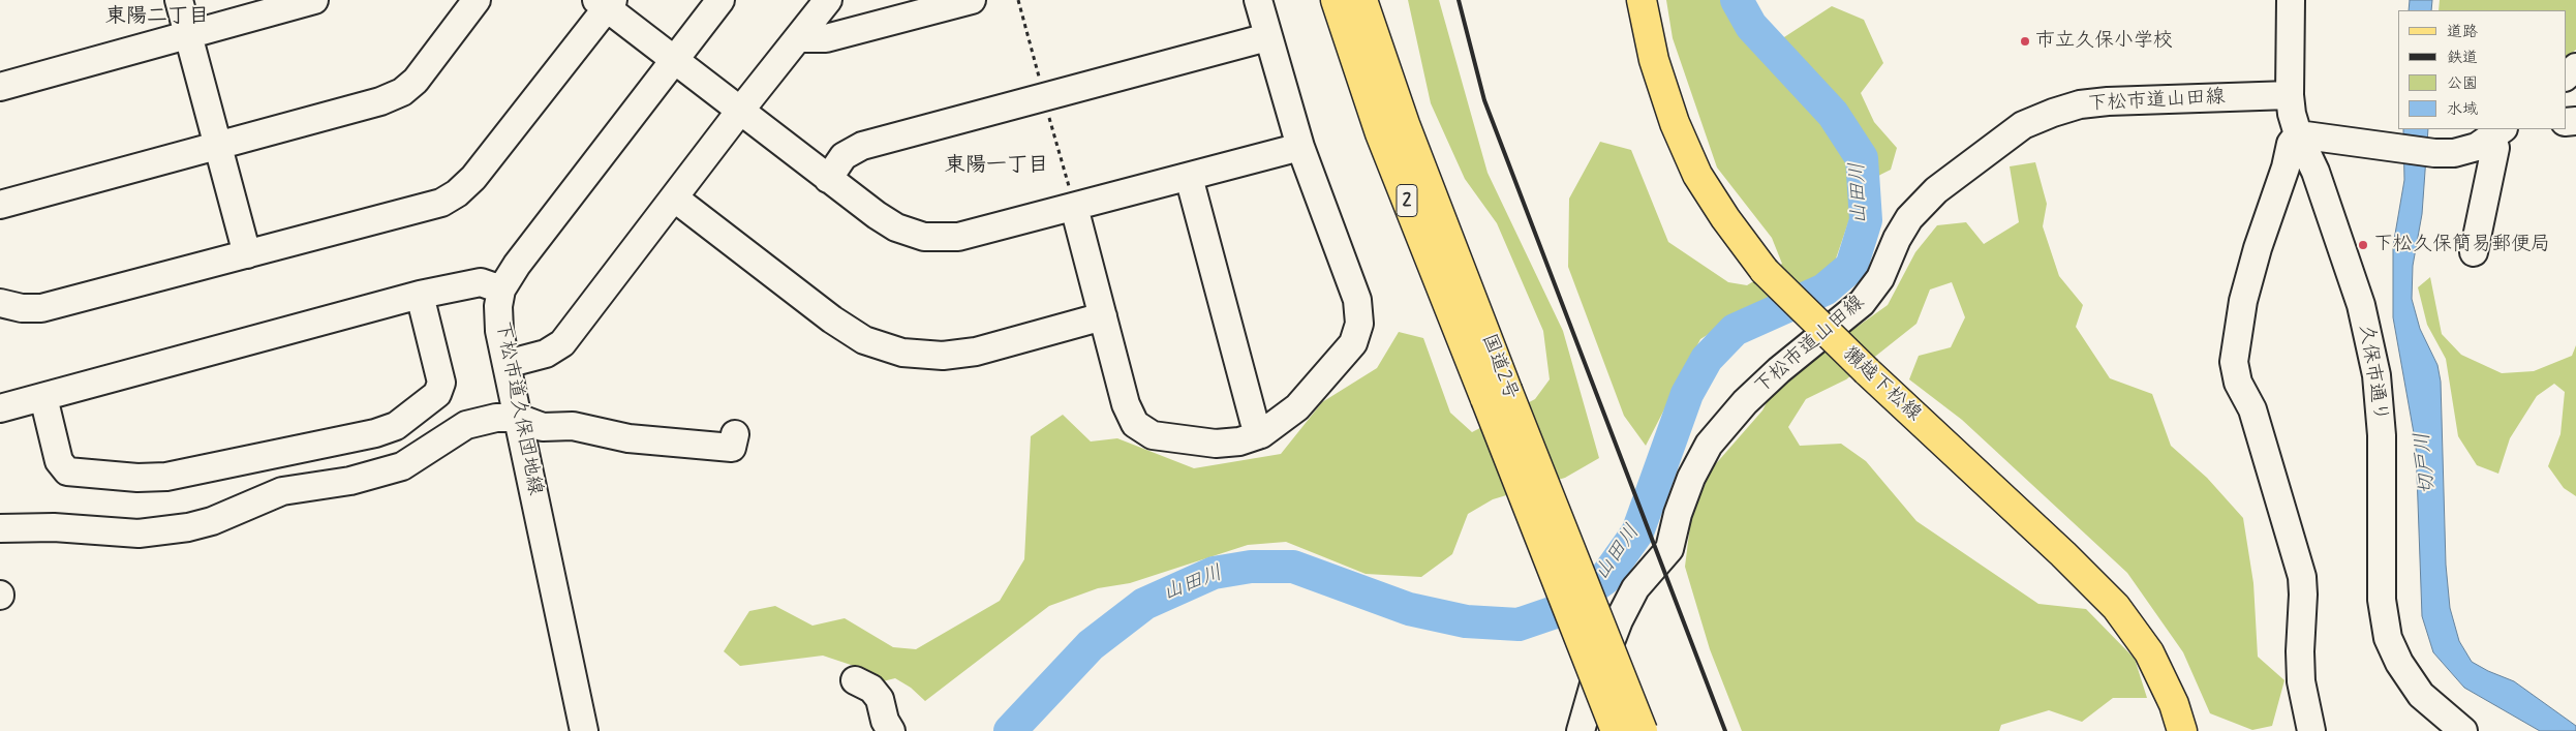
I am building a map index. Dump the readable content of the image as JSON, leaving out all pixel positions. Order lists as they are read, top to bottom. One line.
{"streets":{"main road":["2","国道2号","獺越下松線"],"street":["下松市道山田線","久保市通り","下松市道久保団地線"]},"crossings":[["下松市道山田線","久保市通り"]],"districts":["東陽二丁目","東陽一丁目"],"water":["山田川","切戸川"],"places":["市立久保小学校","下松久保簡易郵便局"],"legend":["道路","鉄道","公園","水域"]}
